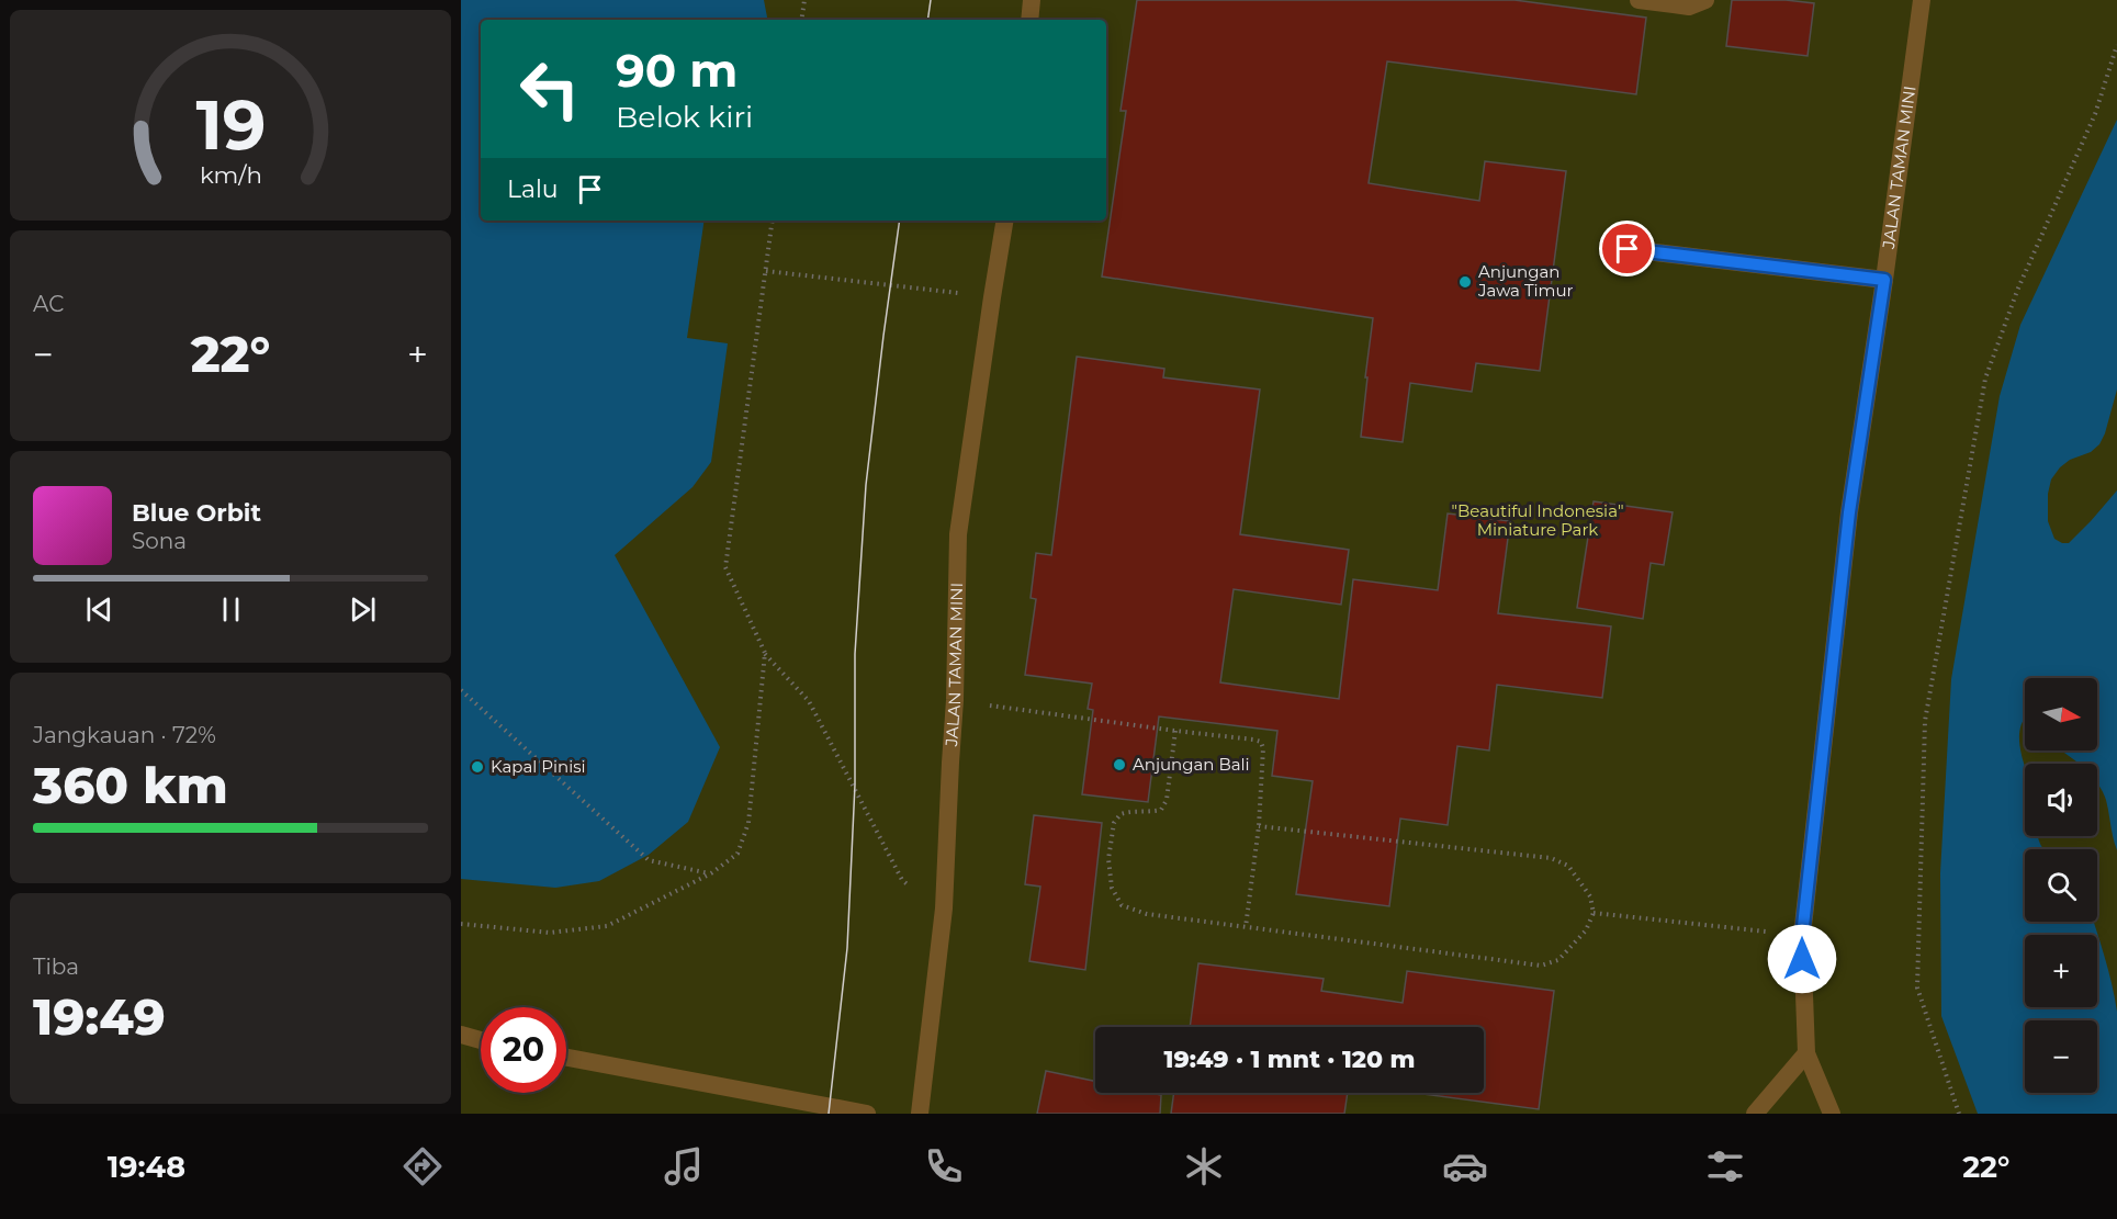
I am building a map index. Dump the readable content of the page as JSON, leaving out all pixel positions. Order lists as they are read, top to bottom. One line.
{"streets":{"lane":["JALAN TAMAN MINI"]},"parks":["\"Beautiful Indonesia\" Miniature Park"],"places":["Anjungan Jawa Timur","Anjungan Bali","Kapal Pinisi"],"north":"right","page":{"turn":["90 m","Belok kiri"],"then":"Lalu","tile":["AC",["Jangkauan · 72%","360 km"],["Tiba","19:49"]],"heat":["−","22°","+"],"song":["Blue Orbit","Sona"],"map_buttons":["+","−"],"limit":"20","trip":"19:49 · 1 mnt · 120 m","tabs":["19:48","22°"],"gauge":["19","km/h"]}}
